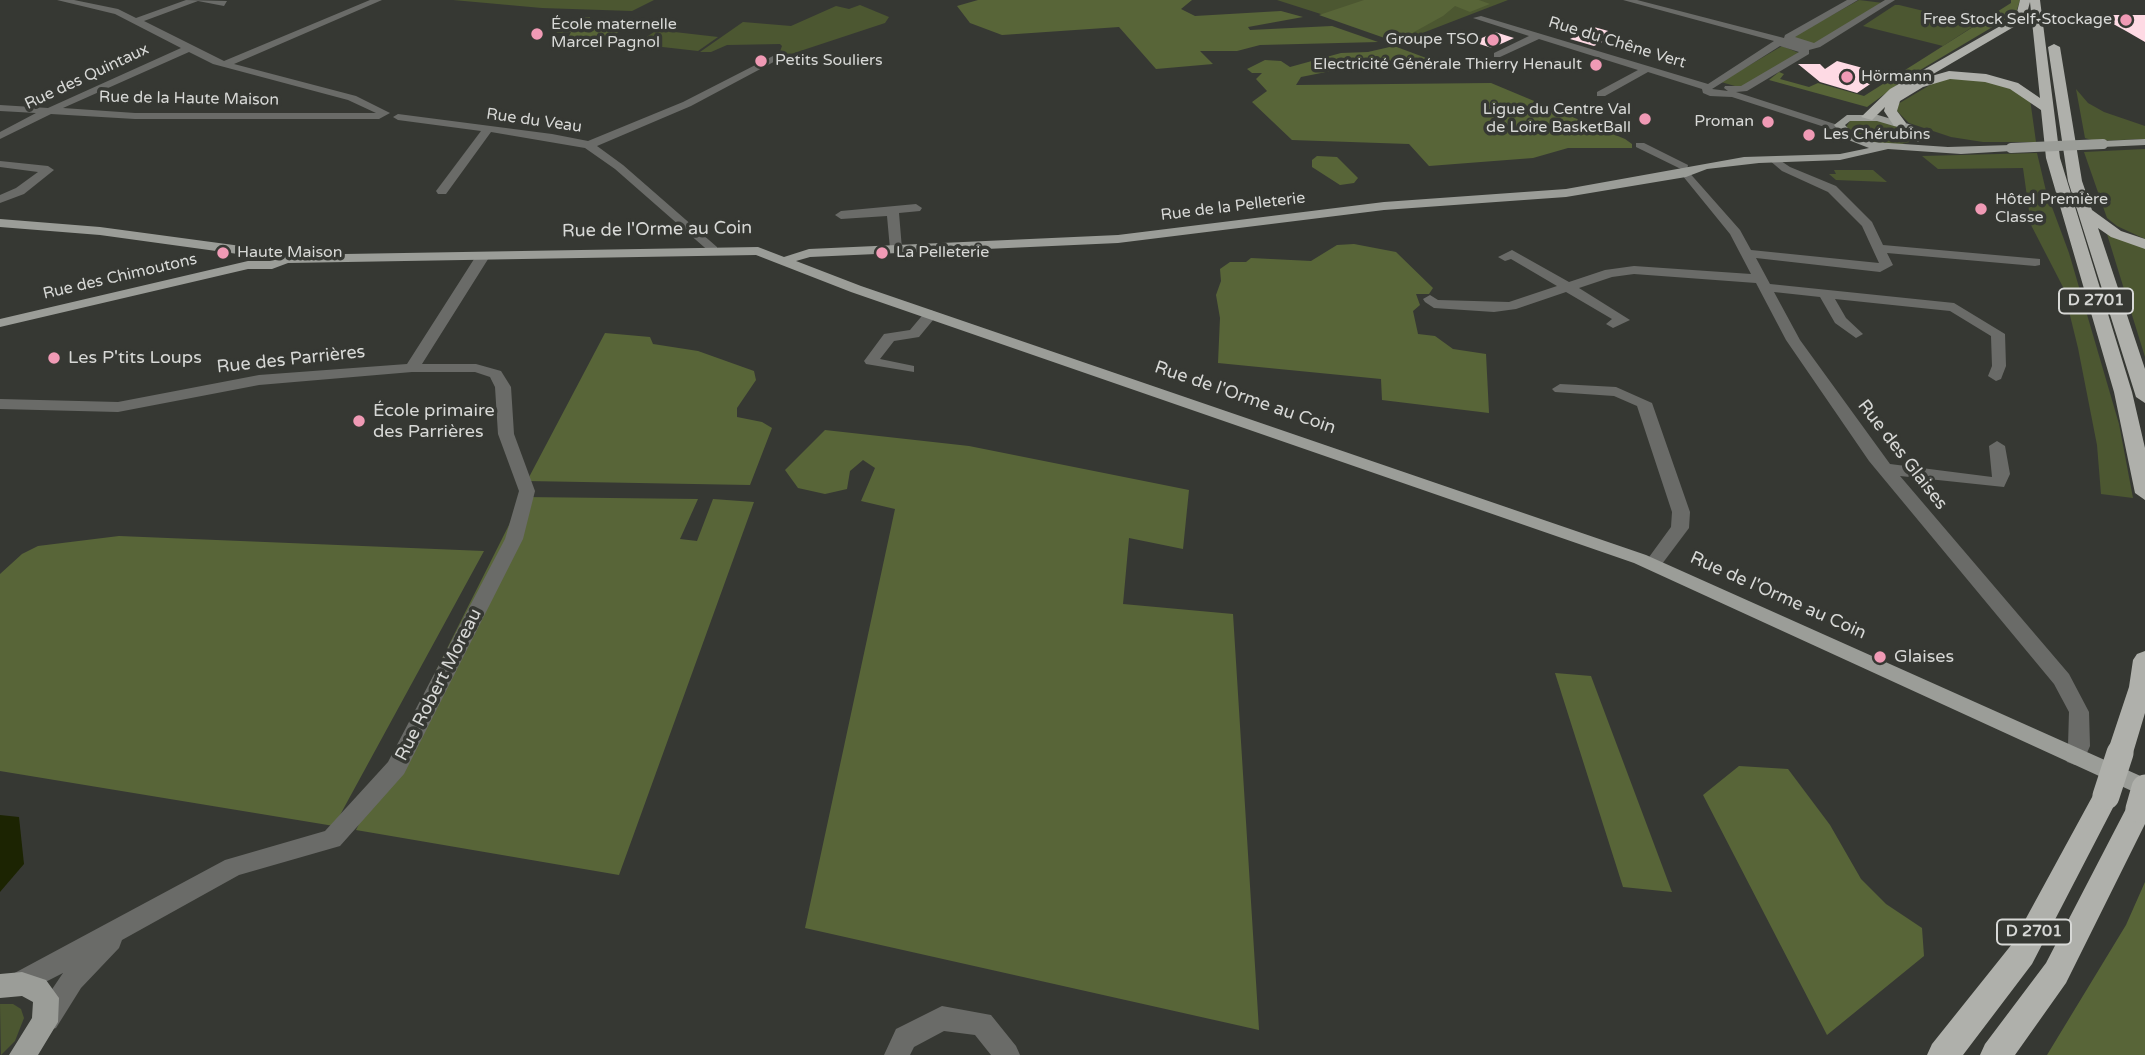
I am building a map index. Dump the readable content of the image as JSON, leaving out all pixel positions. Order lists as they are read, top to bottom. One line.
{"streets":{"highway":["D 2701"],"main road":["Rue de la Pelleterie","Rue de l'Orme au Coin","Rue des Chimoutons"],"street":["Rue du Chêne Vert","Rue des Quintaux","Rue de la Haute Maison","Rue du Veau","Rue des Parrières","Rue des Glaises","Rue Robert Moreau"]},"crossings":[["Rue des Quintaux","Rue de la Haute Maison"],["Rue des Quintaux","Rue du Veau"],["Rue de la Haute Maison","Rue du Veau"],["Rue du Veau","Rue de l'Orme au Coin"],["Rue de la Pelleterie","Rue de l'Orme au Coin"],["Rue de la Pelleterie","Rue des Glaises"],["Rue de l'Orme au Coin","Rue des Chimoutons"],["Rue de l'Orme au Coin","D 2701"],["Rue de l'Orme au Coin","Rue des Glaises"],["Rue des Parrières","Rue Robert Moreau"]],"places":["Free Stock Self-Stockage","École maternelle Marcel Pagnol","Groupe TSO","Petits Souliers","Electricité Générale Thierry Henault","Hörmann","Ligue du Centre Val de Loire BasketBall","Proman","Les Chérubins","Hôtel Première Classe","Haute Maison","La Pelleterie","Les P'tits Loups","École primaire des Parrières","Glaises"]}
